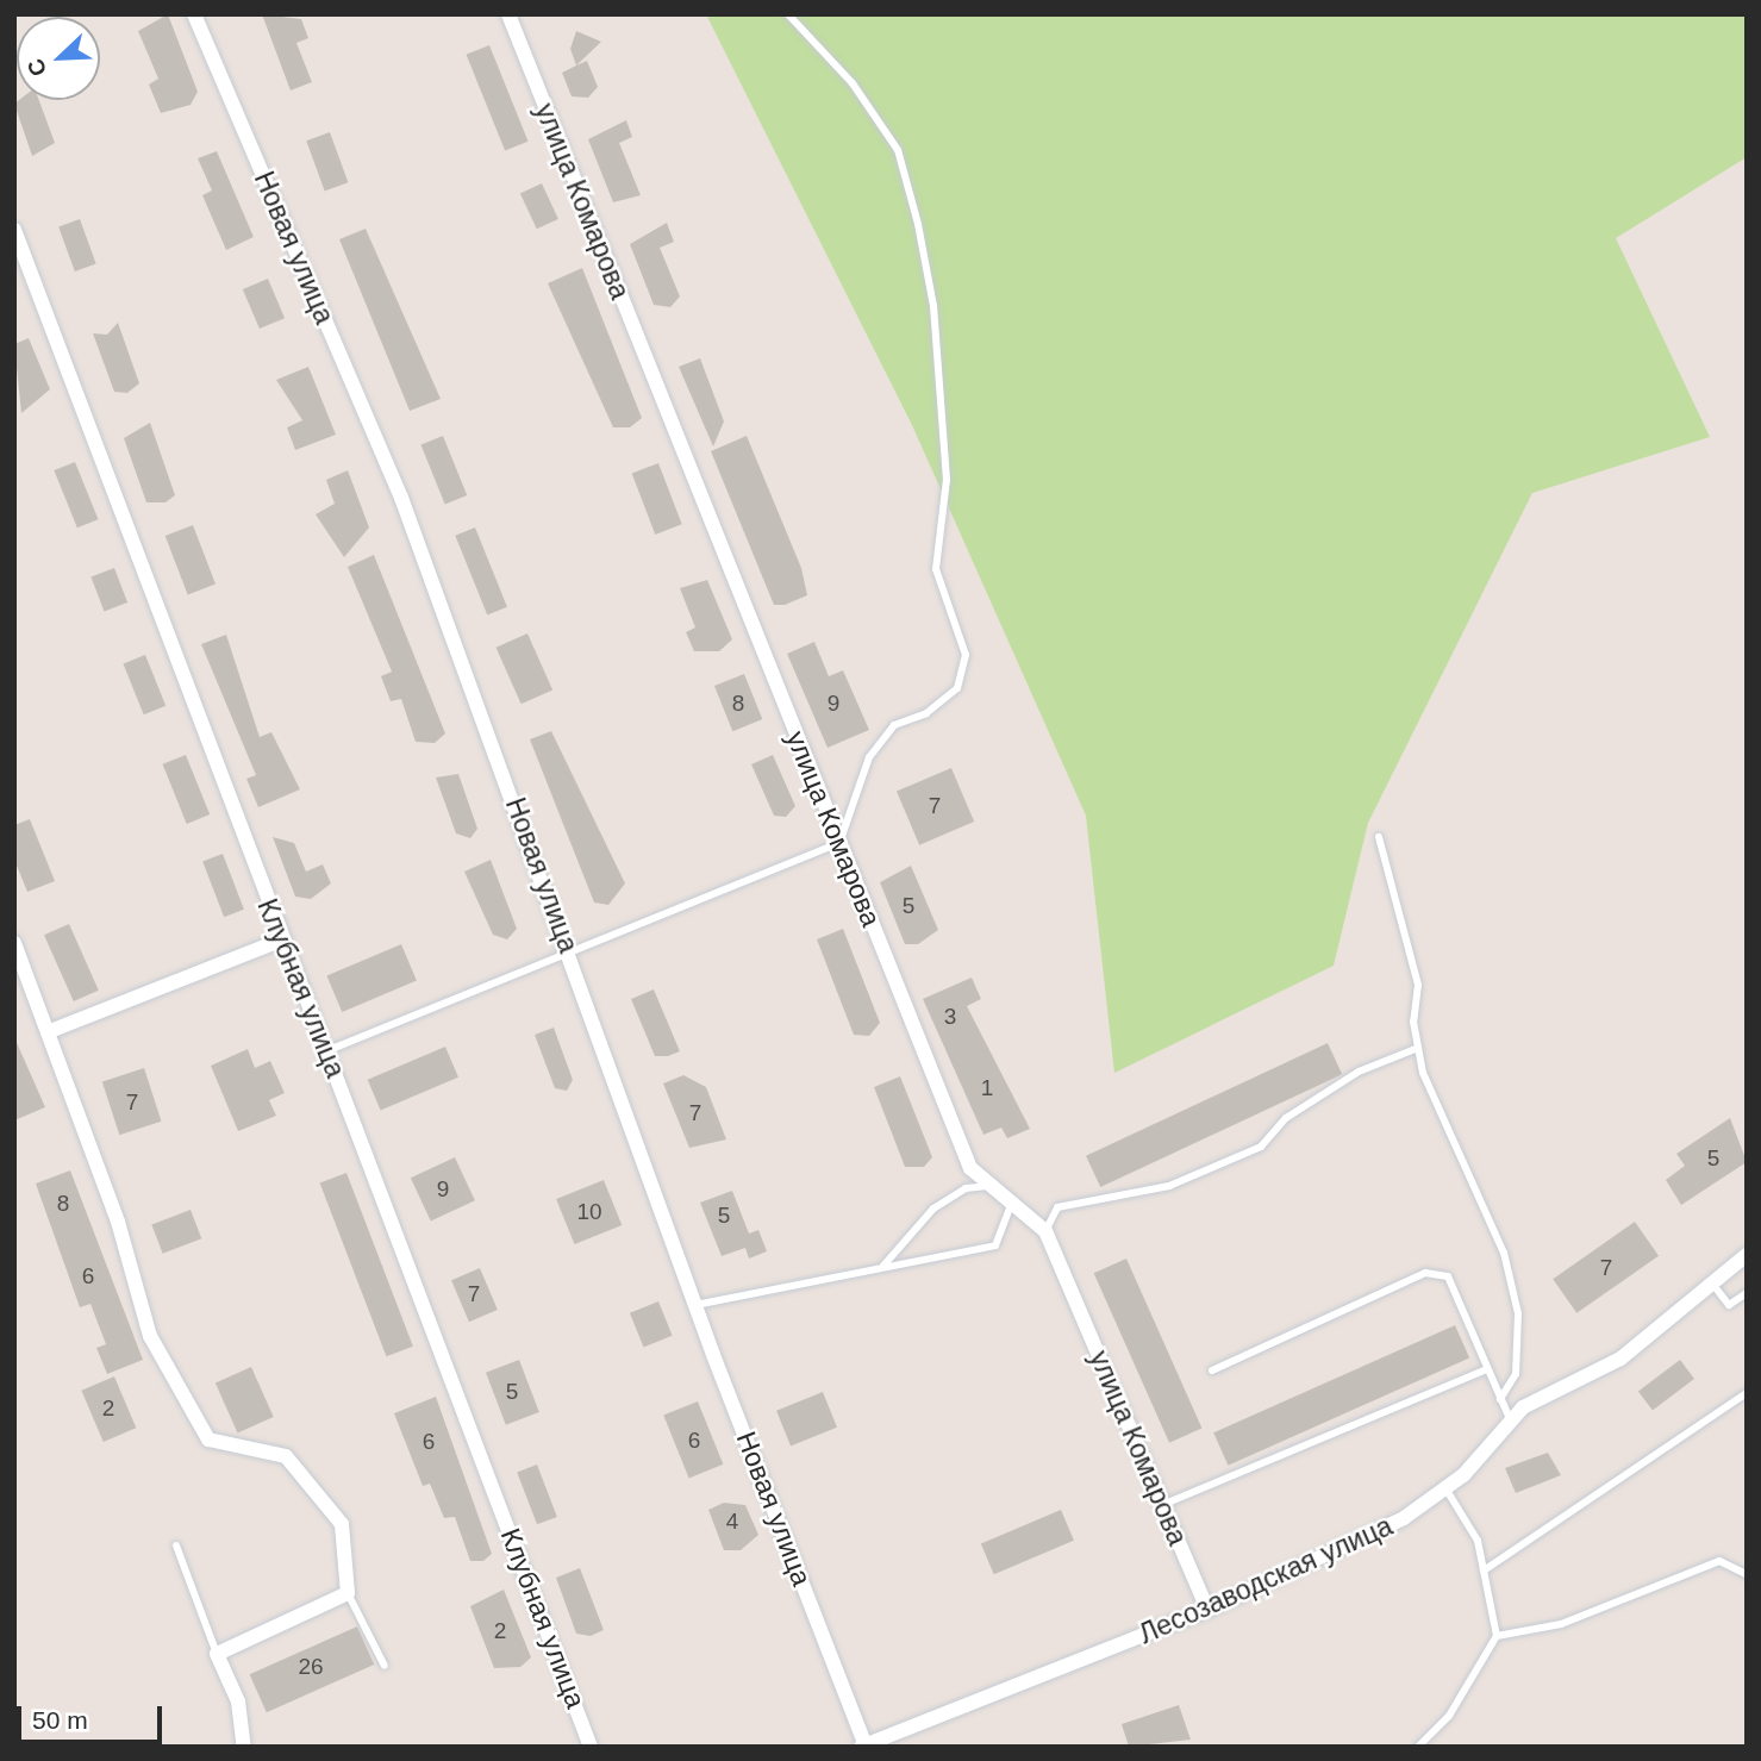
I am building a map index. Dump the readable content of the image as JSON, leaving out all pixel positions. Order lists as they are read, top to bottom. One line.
{"streets":{"street":["улица Комарова","Новая улица","Клубная улица","Лесозаводская улица"]},"crossings":[["улица Комарова","Лесозаводская улица"],["Новая улица","Лесозаводская улица"]],"house_numbers":["8","9","7","5","3","1","7","7","5","9","8","10","5","7","6","7","5","2","6","6","4","2","26"],"scale_bar":"50 m","north":"bottom left"}
